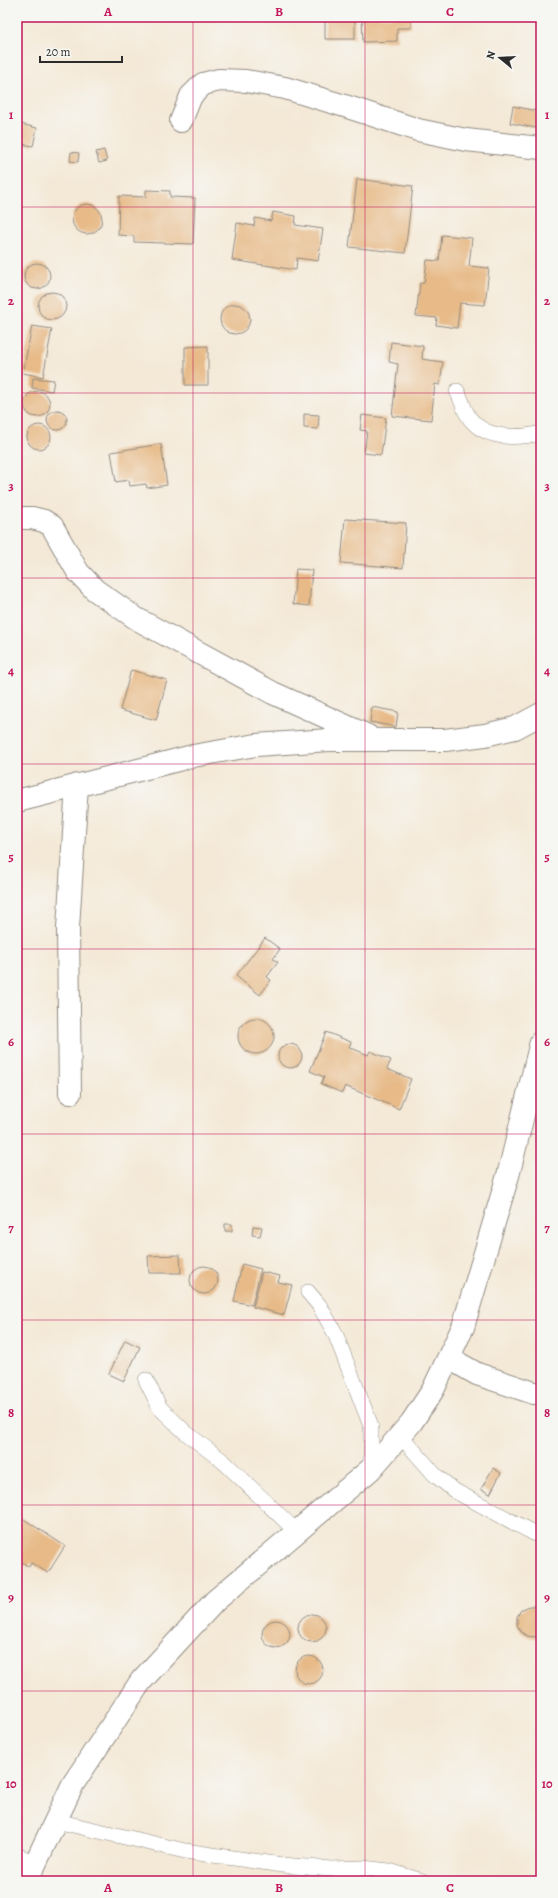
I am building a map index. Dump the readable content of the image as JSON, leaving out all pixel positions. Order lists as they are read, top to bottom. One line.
{"scale_bar":"20 m","north":"left","grid":{"columns":["A","B","C"],"rows":["1","2","3","4","5","6","7","8","9","10"]}}
